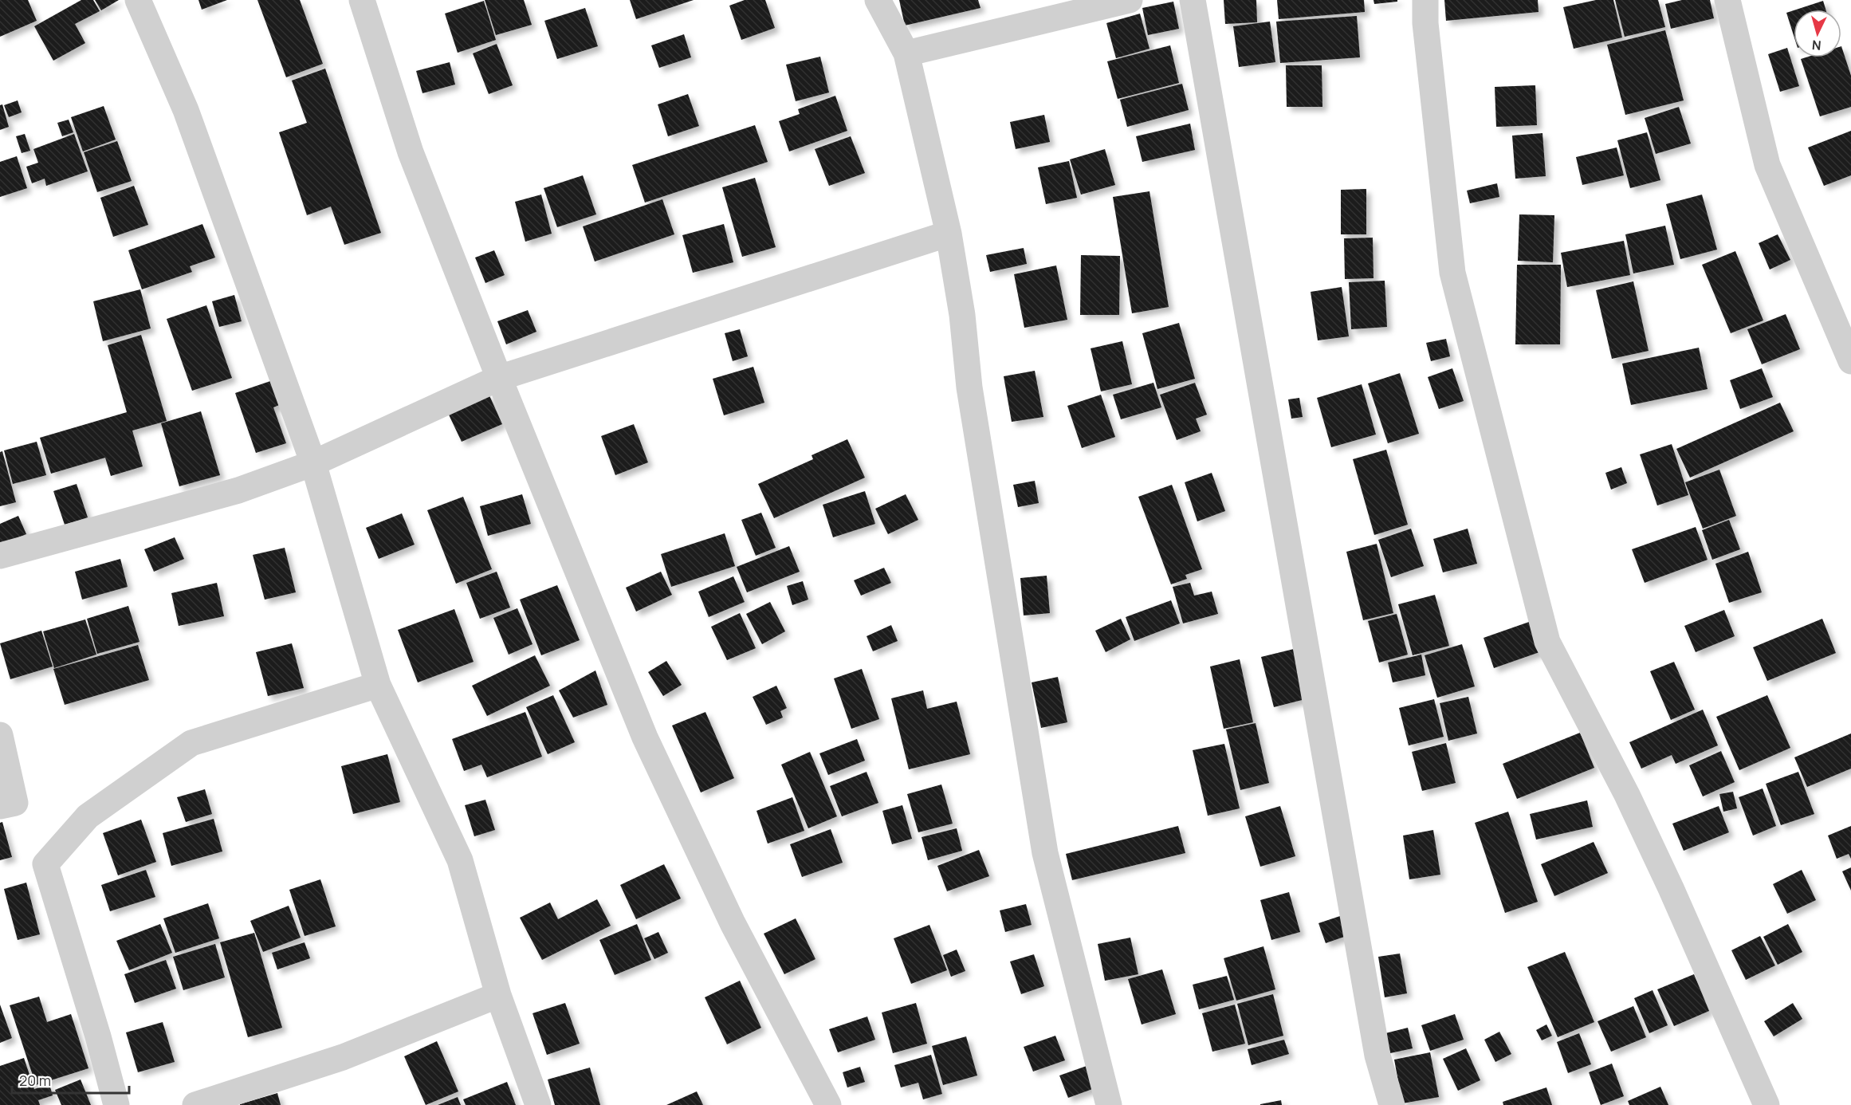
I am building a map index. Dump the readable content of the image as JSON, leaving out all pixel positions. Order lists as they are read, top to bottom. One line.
{"scale_bar":"20 m","north":"bottom"}
